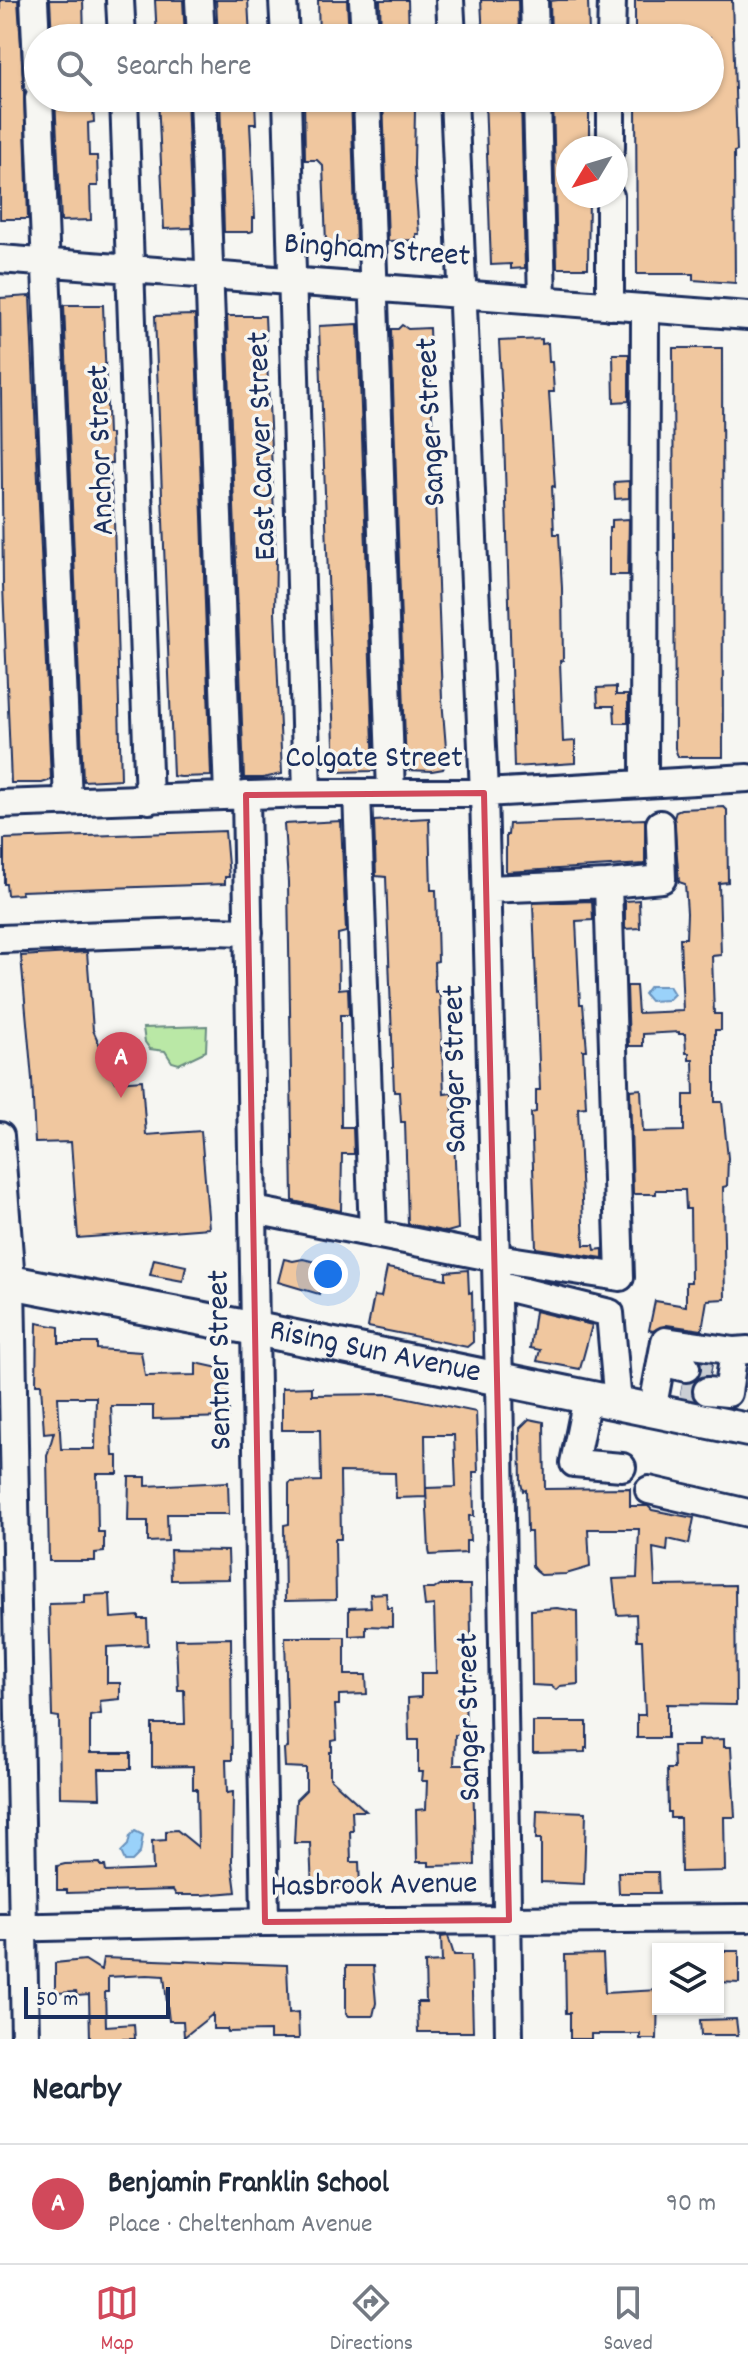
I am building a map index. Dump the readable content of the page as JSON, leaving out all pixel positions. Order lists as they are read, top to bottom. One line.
{"streets":{"main road":["Rising Sun Avenue"],"street":["Bingham Street","Sanger Street","East Carver Street","Anchor Street","Colgate Street","Sentner Street","Hasbrook Avenue"]},"crossings":[["Bingham Street","Sanger Street"],["Bingham Street","East Carver Street"],["Bingham Street","Anchor Street"],["Bingham Street","Sentner Street"],["Sanger Street","Colgate Street"],["Sanger Street","Rising Sun Avenue"],["Sanger Street","Hasbrook Avenue"],["East Carver Street","Colgate Street"],["Anchor Street","Colgate Street"],["Colgate Street","Sentner Street"],["Rising Sun Avenue","Sentner Street"],["Sentner Street","Hasbrook Avenue"]],"scale_bar":"50 m","north":"bottom left","page":{"search":"Search here","pins":"A","scale":"50 m","heading":"Nearby","list":[{"mark":"A","name":"Benjamin Franklin School","note":"Place · Cheltenham Avenue","value":"90 m"}],"nav":["Map","Directions","Saved"]}}
